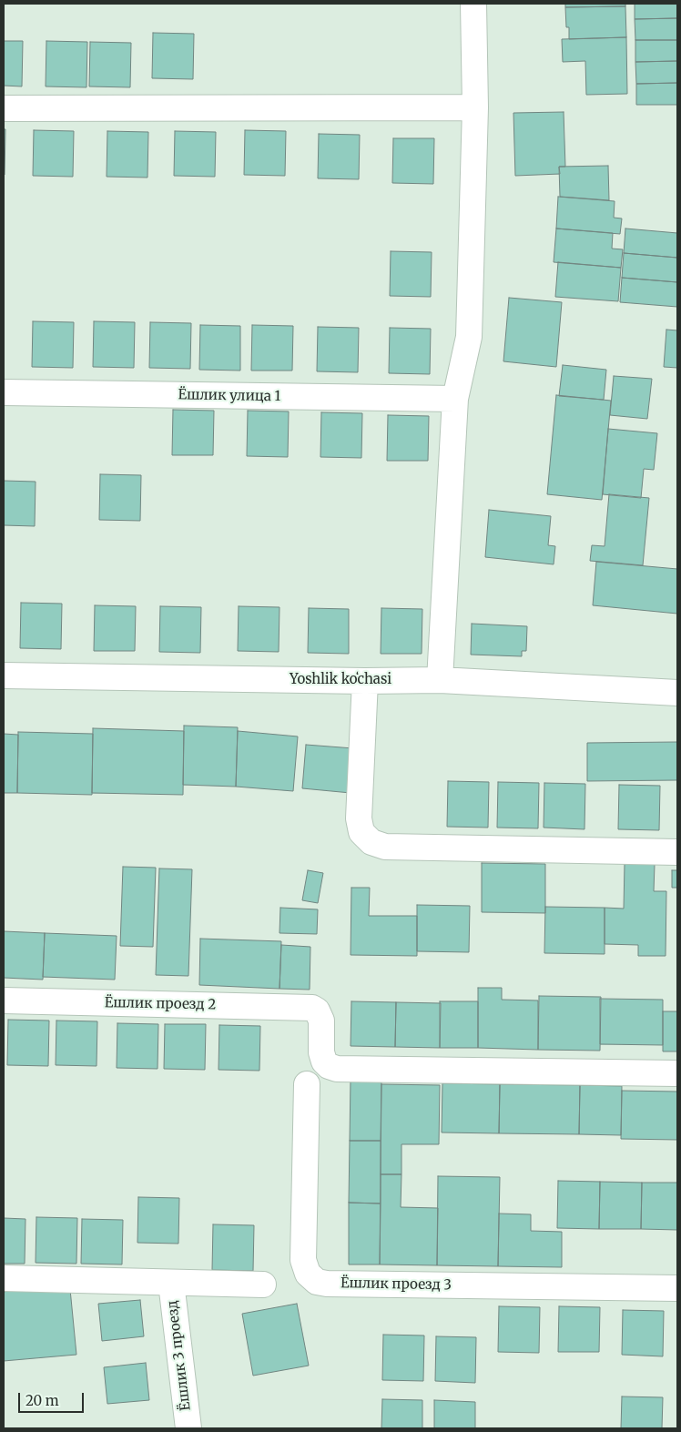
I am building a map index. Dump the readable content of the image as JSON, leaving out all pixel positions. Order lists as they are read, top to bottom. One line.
{"streets":{"street":["Ёшлик улица 1","Yoshlik koʻchasi","Ёшлик проезд 2","Ёшлик проезд 3","Ёшлик 3 проезд"]},"scale_bar":"20 m"}
